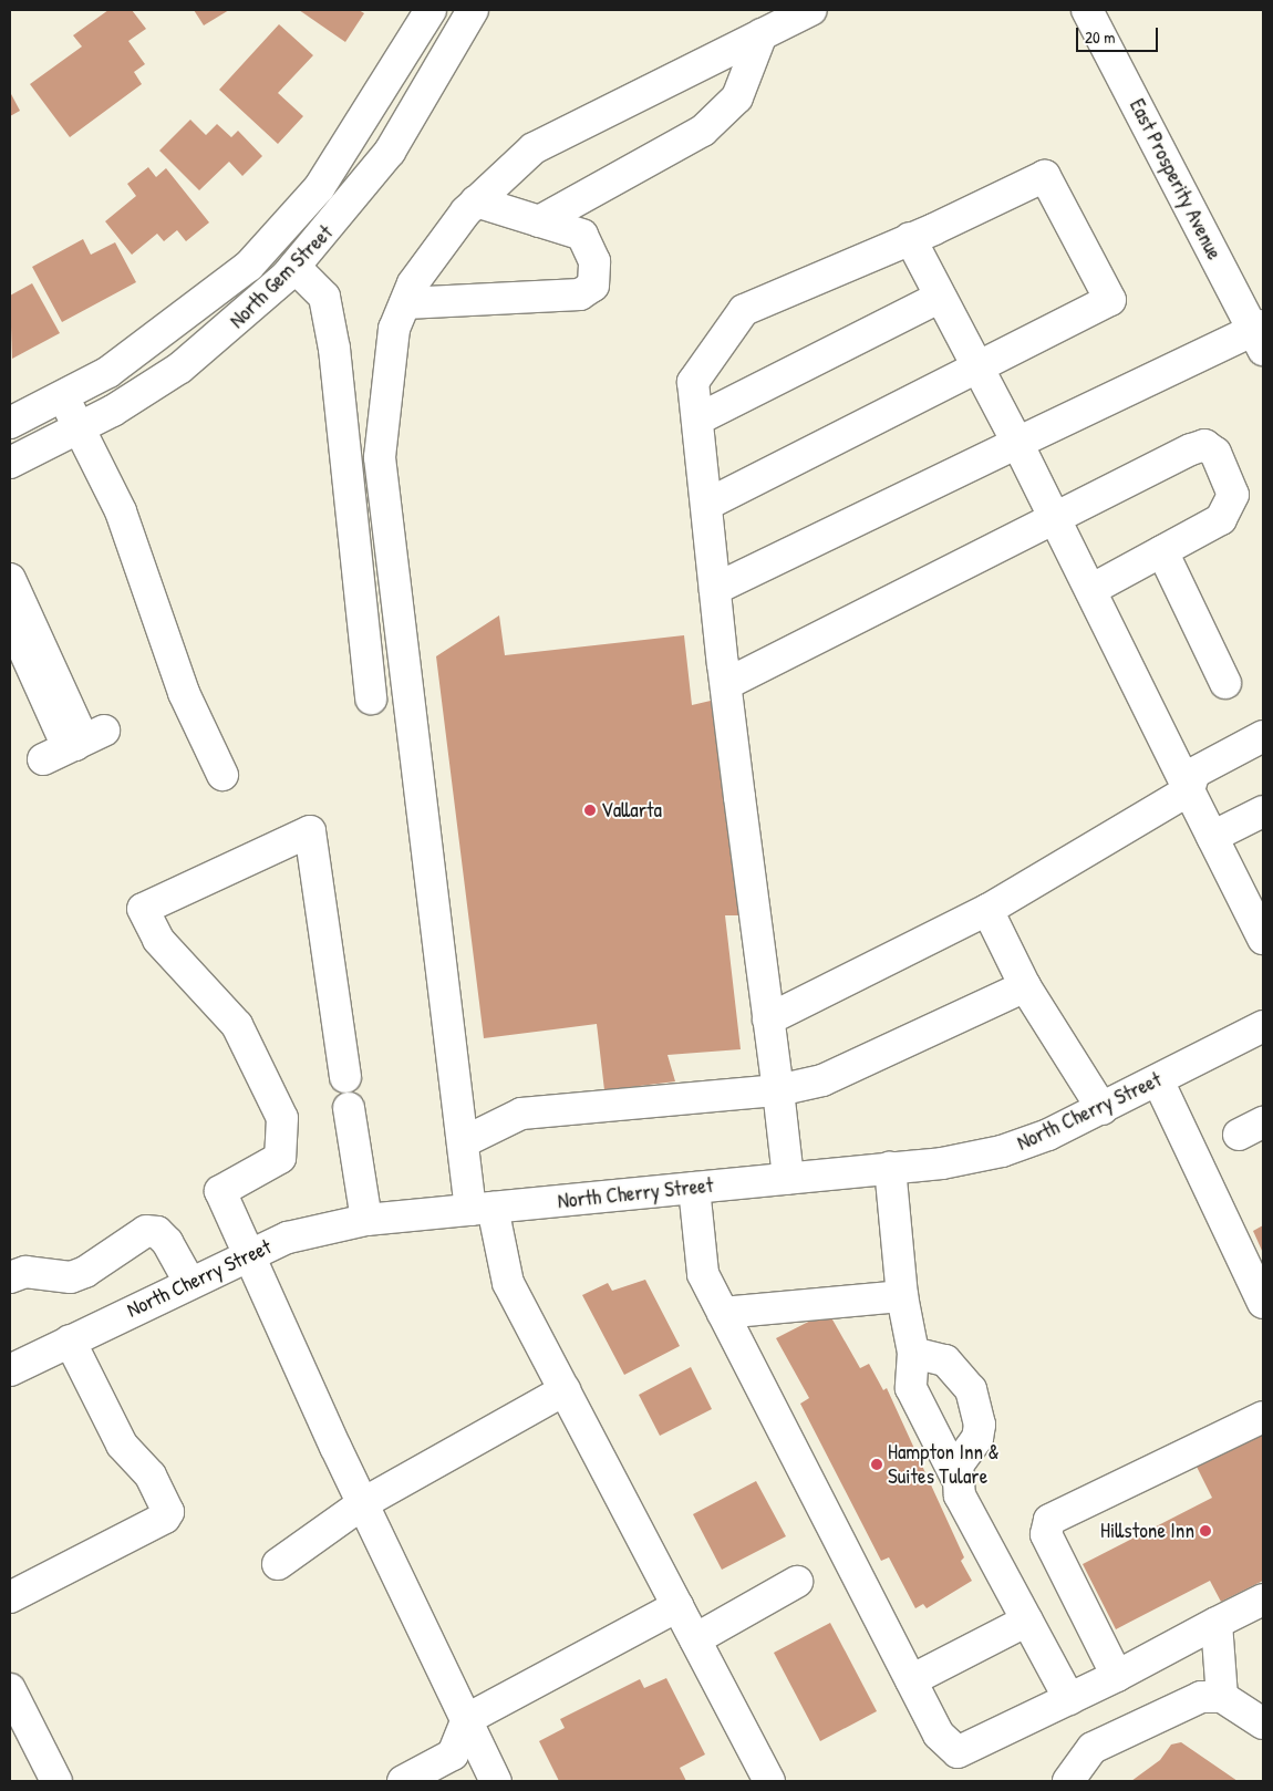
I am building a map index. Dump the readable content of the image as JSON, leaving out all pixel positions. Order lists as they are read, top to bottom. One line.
{"streets":{"street":["East Prosperity Avenue","North Gem Street","North Cherry Street"]},"places":["Vallarta","Hampton Inn & Suites Tulare","Hillstone Inn"],"scale_bar":"20 m"}
